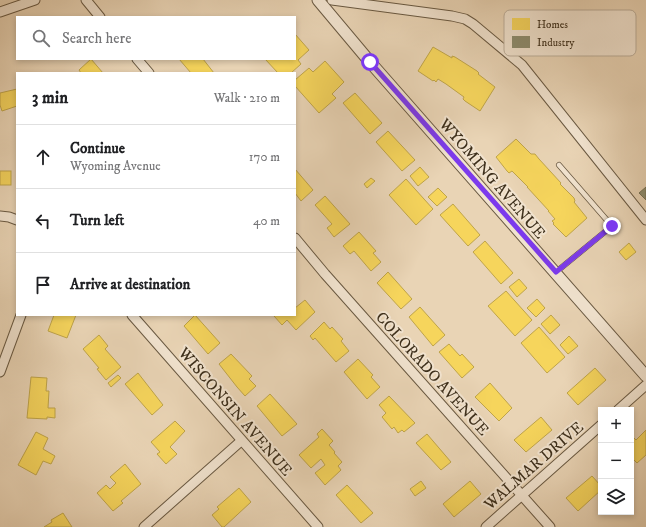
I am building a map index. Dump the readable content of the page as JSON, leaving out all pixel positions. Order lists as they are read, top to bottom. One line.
{"streets":{"street":["WYOMING AVENUE","COLORADO AVENUE","WISCONSIN AVENUE","WALMAR DRIVE"]},"crossings":[["COLORADO AVENUE","WALMAR DRIVE"]],"legend":["Homes","Industry"],"page":{"search":"Search here","heading":["3 min","Walk · 210 m"],"list":[["Continue","Wyoming Avenue","170 m"],["Turn left","40 m"],"Arrive at destination"],"map_buttons":["+","−"]}}
